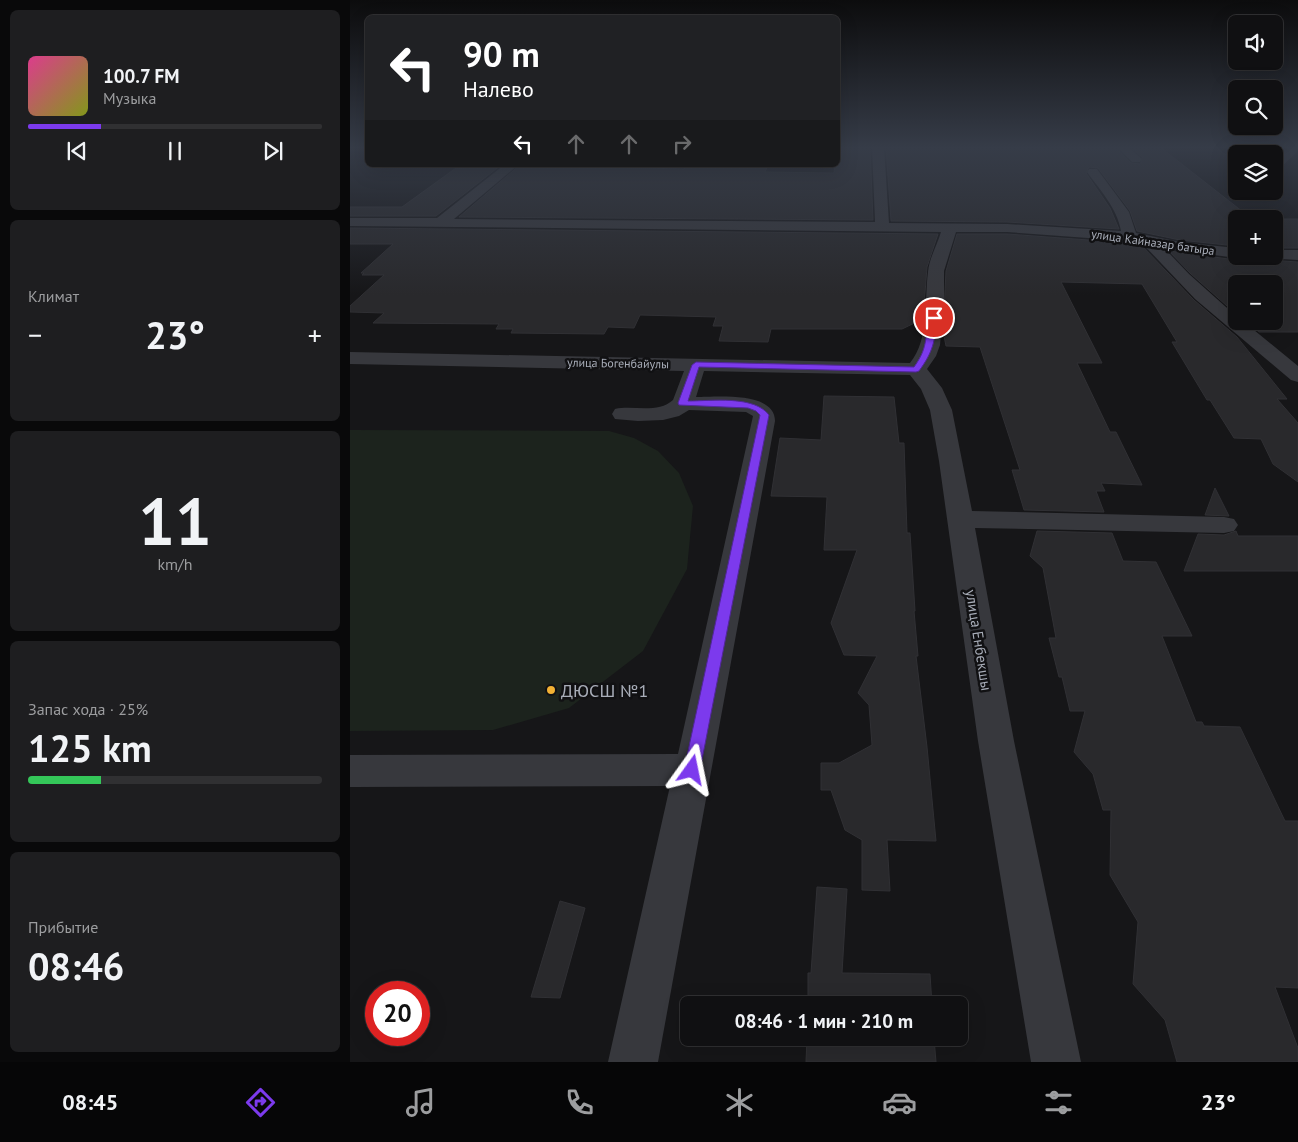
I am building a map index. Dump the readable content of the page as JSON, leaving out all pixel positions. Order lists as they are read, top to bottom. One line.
{"streets":{"street":["улица Кайназар батыра","улица Богенбайулы","улица Енбекшы"]},"crossings":[["улица Богенбайулы","улица Енбекшы"]],"places":["ДЮСШ №1"],"page":{"map_buttons":["+","−"],"turn":["90 m","Налево"],"song":["100.7 FM","Музыка"],"tile":["Климат",["11","km/h"],["Запас хода · 25%","125 km"],["Прибытие","08:46"]],"heat":["−","23°","+"],"limit":"20","trip":"08:46 · 1 мин · 210 m","tabs":["08:45","23°"]}}
